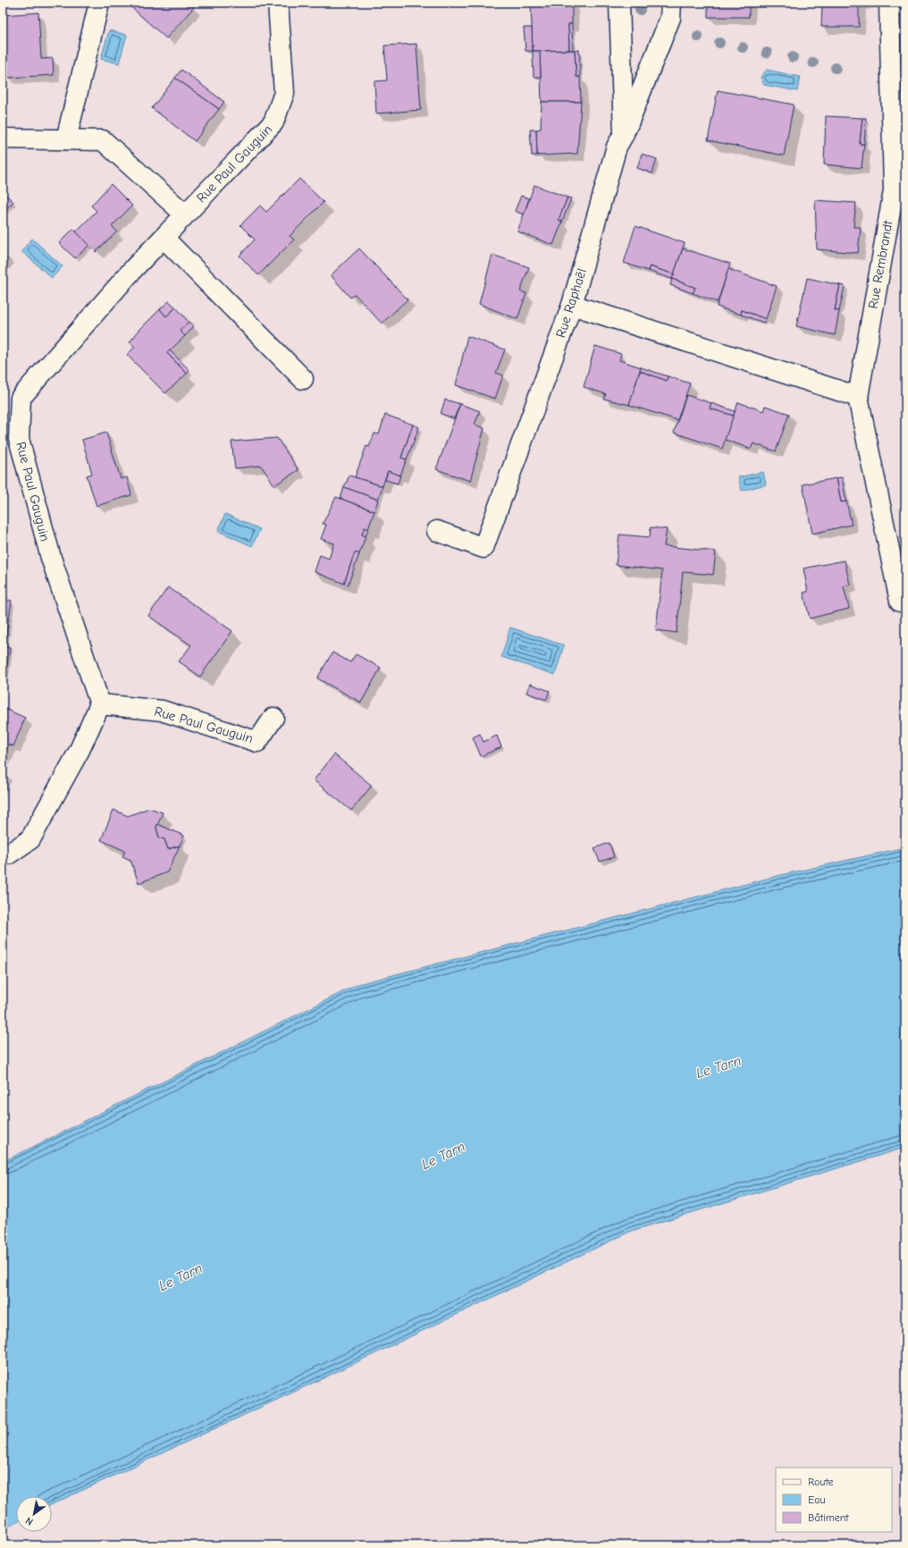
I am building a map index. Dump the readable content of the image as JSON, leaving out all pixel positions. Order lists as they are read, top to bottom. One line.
{"streets":{"street":["Rue Paul Gauguin","Rue Rembrandt","Rue Raphaël"]},"water":["Le Tarn"],"legend":["Route","Eau","Bâtiment"],"north":"bottom left"}
